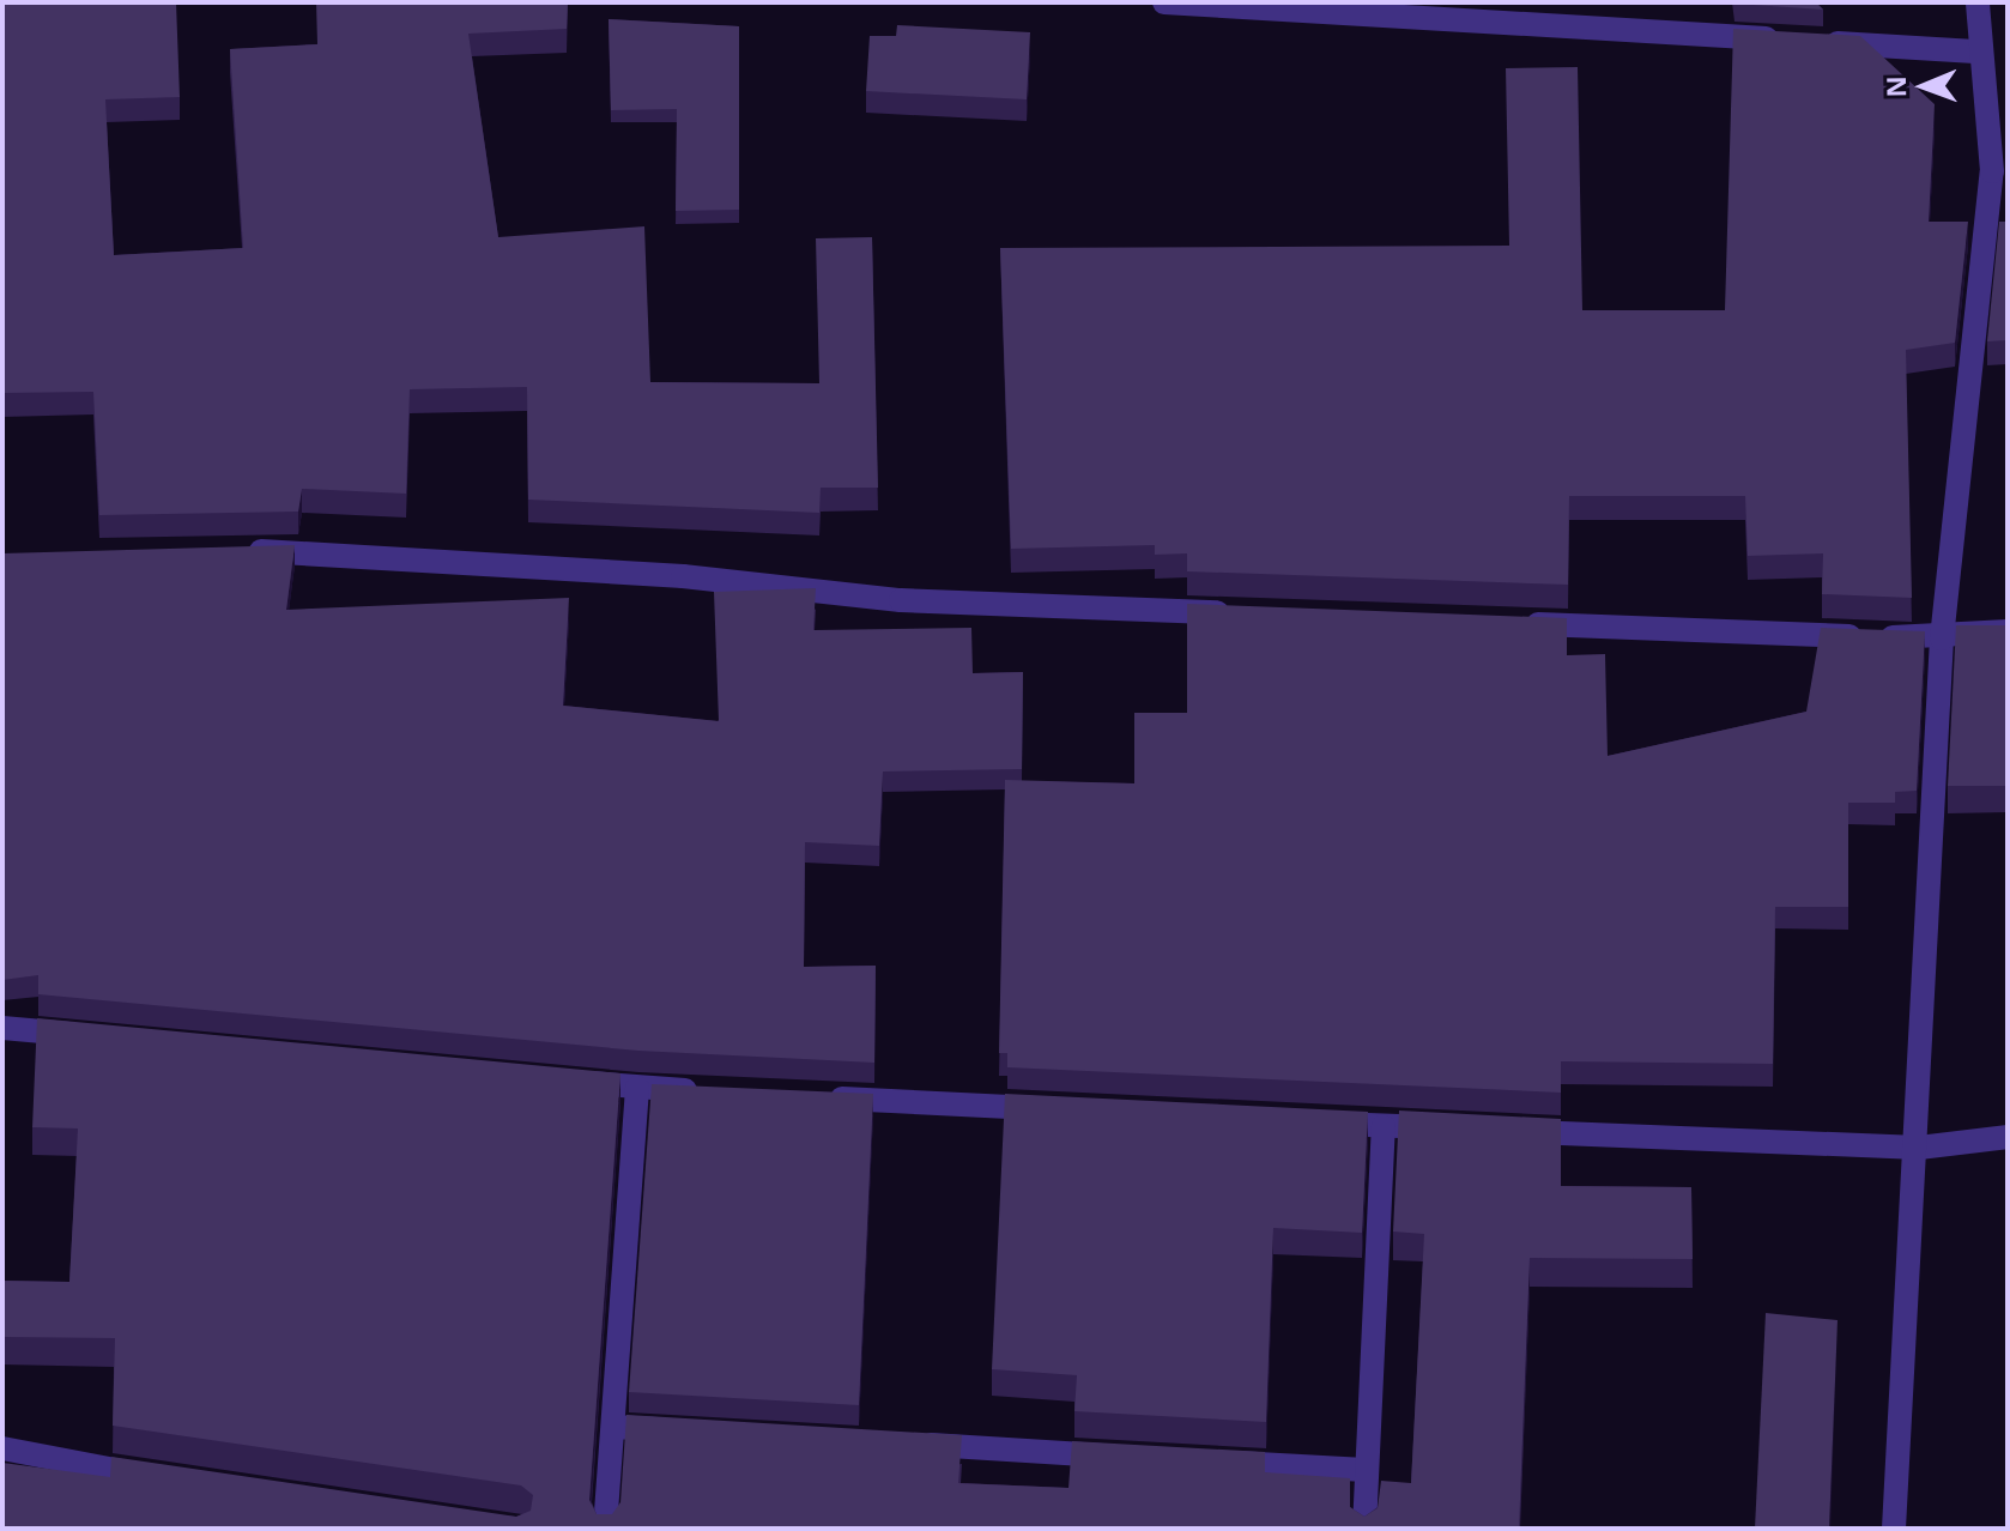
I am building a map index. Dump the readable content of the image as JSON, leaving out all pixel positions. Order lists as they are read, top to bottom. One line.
{"north":"left"}
